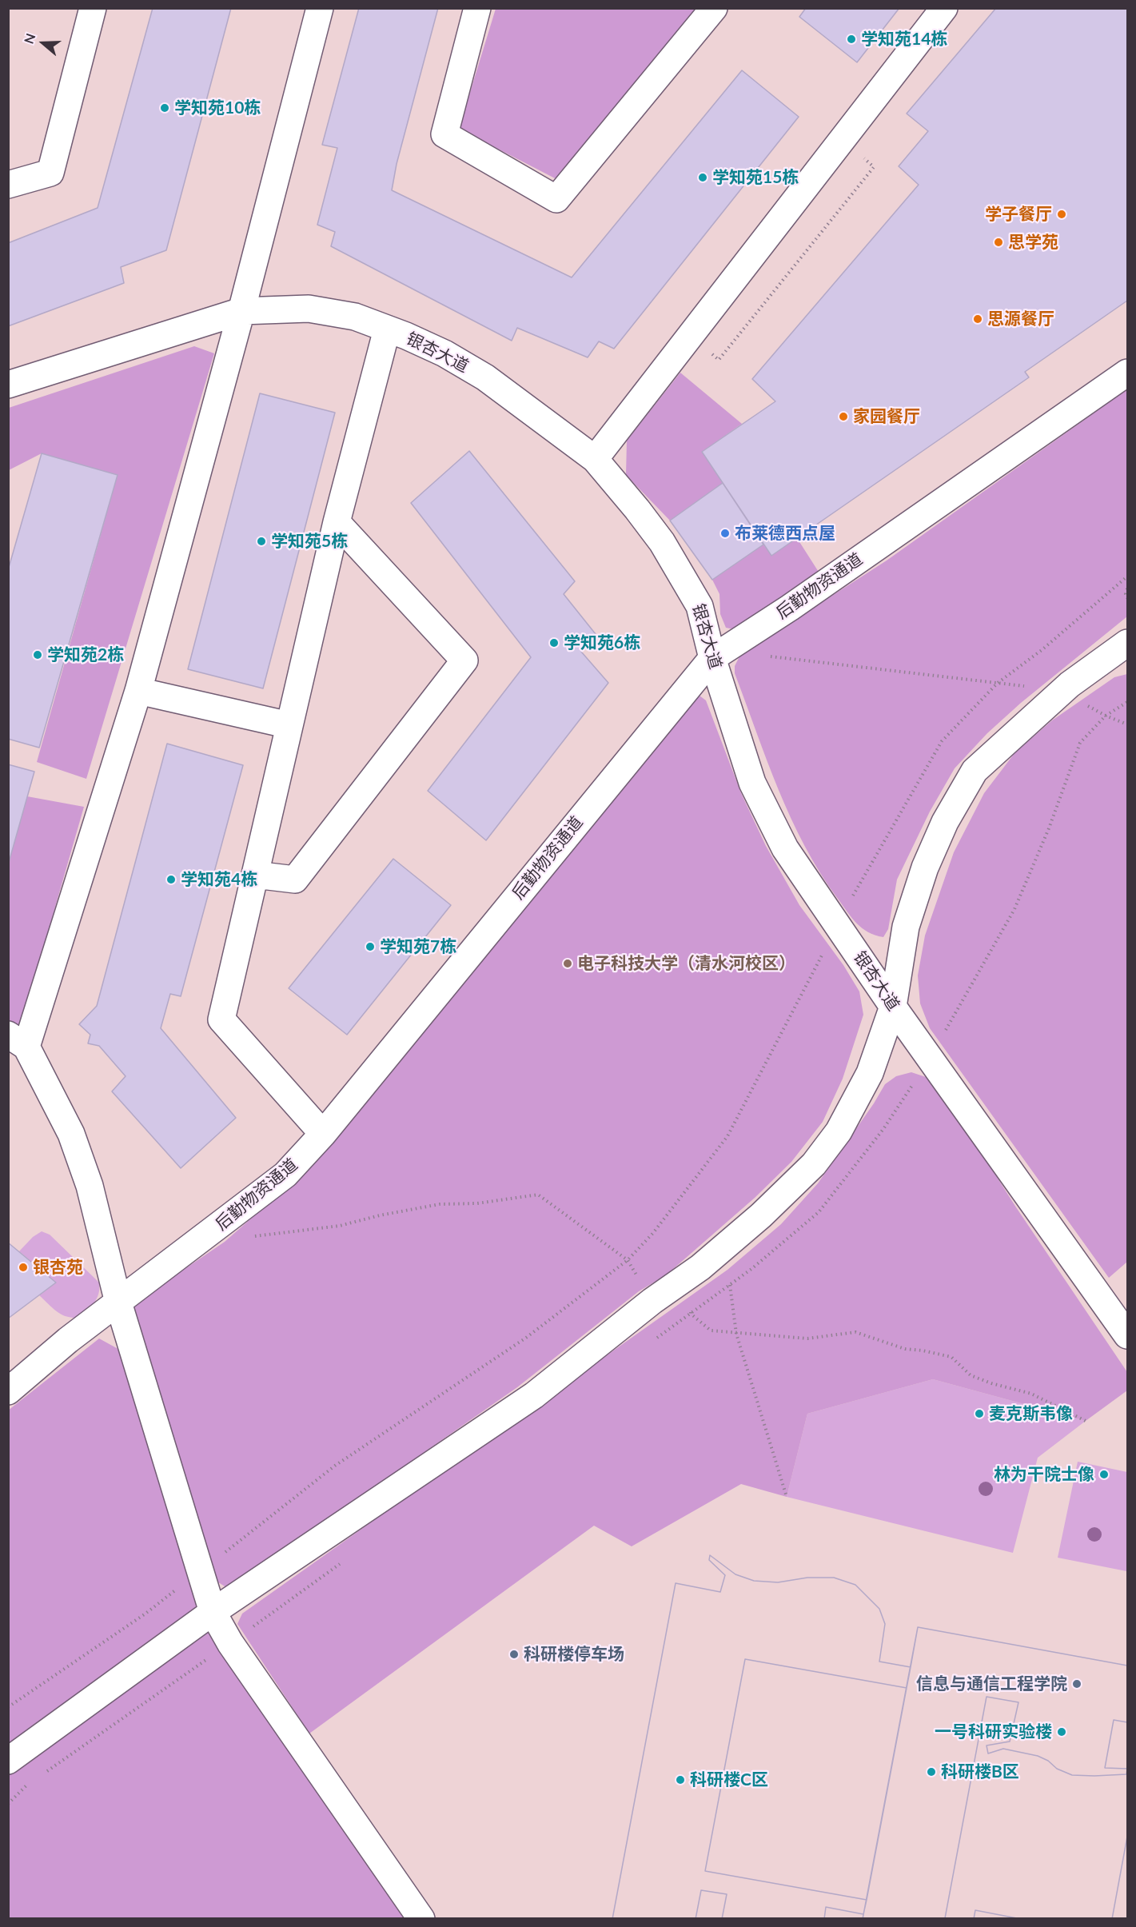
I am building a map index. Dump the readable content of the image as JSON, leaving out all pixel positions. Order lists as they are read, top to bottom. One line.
{"streets":{"street":["银杏大道","后勤物资通道"]},"crossings":[["银杏大道","后勤物资通道"]],"places":["学知苑14栋","学知苑10栋","学知苑15栋","学子餐厅","思学苑","思源餐厅","家园餐厅","布莱德西点屋","学知苑5栋","学知苑6栋","学知苑2栋","学知苑4栋","学知苑7栋","电子科技大学（清水河校区）","银杏苑","麦克斯韦像","林为干院士像","科研楼停车场","信息与通信工程学院","一号科研实验楼","科研楼B区","科研楼C区"],"north":"left"}
